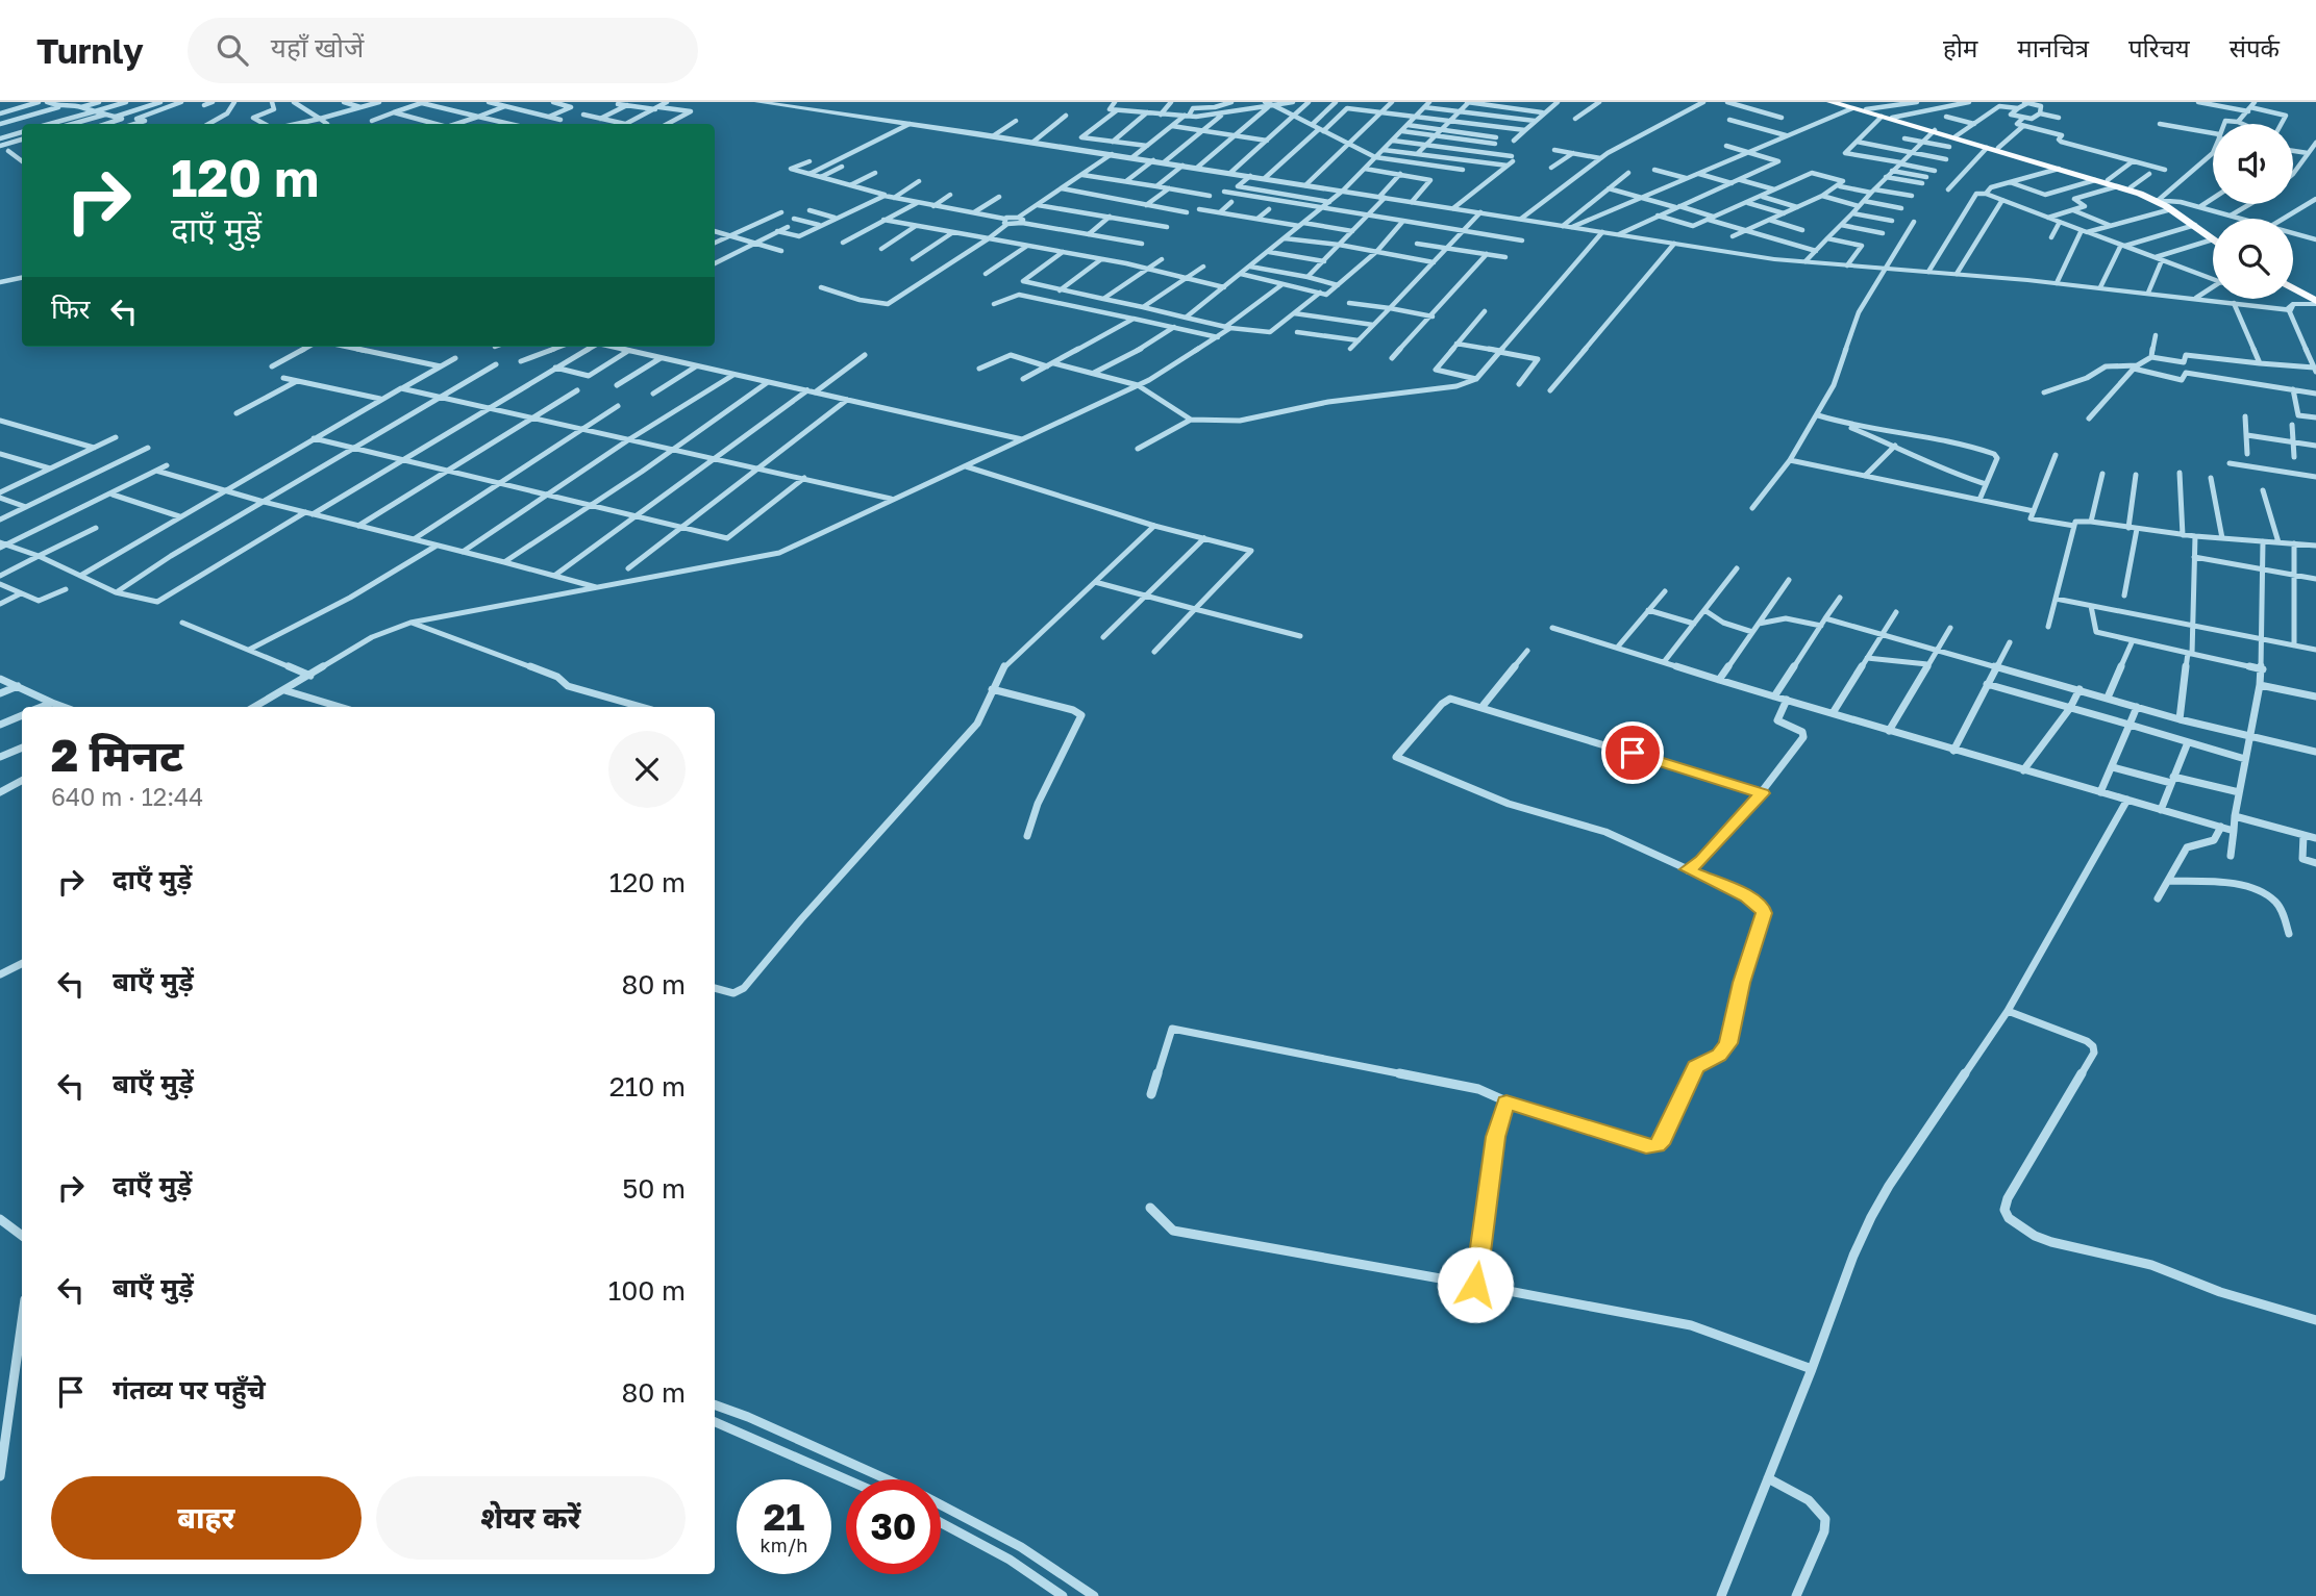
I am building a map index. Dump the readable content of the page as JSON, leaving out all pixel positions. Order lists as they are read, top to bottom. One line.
{"page":{"header":"Turnly","search":"यहाँ खोजें","nav":["होम","मानचित्र","परिचय","संपर्क"],"turn":["120 m","दाएँ मुड़ें"],"then":"फिर","heading":["2 मिनट","640 m · 12:44"],"list":[{"name":"दाएँ मुड़ें","value":"120 m"},{"name":"बाएँ मुड़ें","value":"80 m"},{"name":"बाएँ मुड़ें","value":"210 m"},{"name":"दाएँ मुड़ें","value":"50 m"},{"name":"बाएँ मुड़ें","value":"100 m"},{"name":"गंतव्य पर पहुँचे","value":"80 m"}],"buttons":["बाहर","शेयर करें"],"speed":"21 km/h","limit":"30"}}
